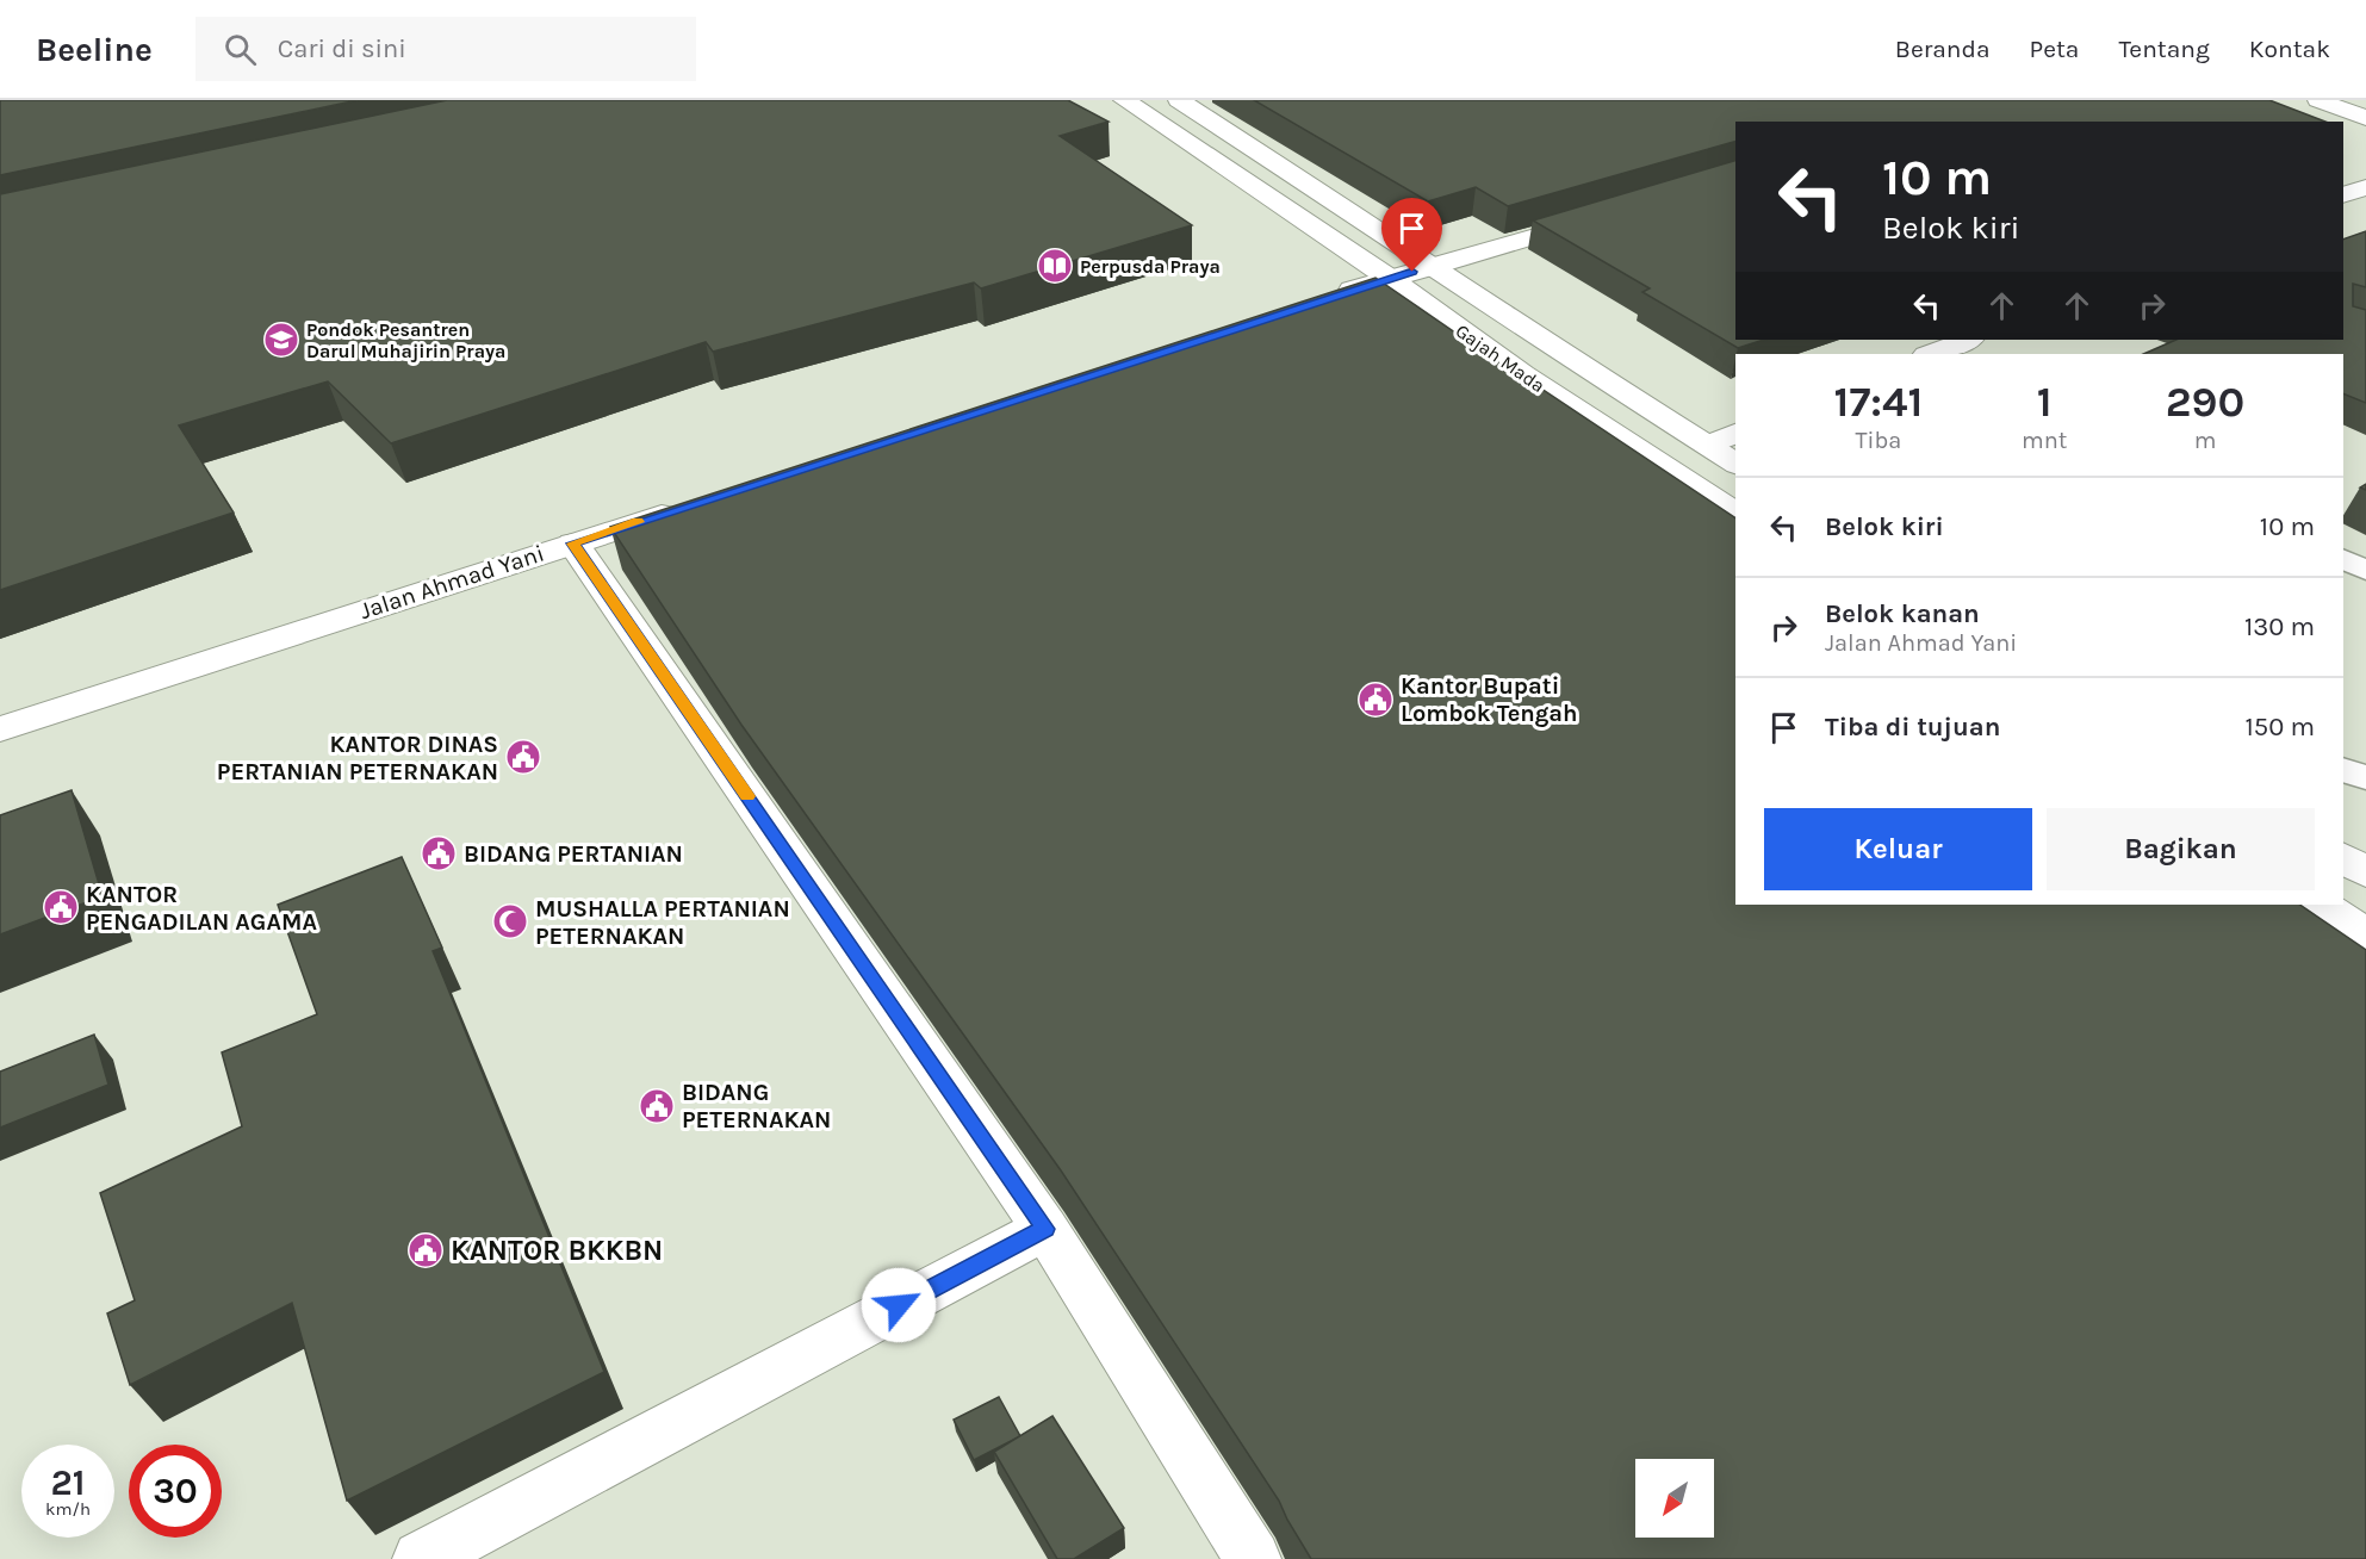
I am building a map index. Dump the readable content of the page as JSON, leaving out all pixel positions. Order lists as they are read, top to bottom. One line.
{"streets":{"street":["Gajah Mada","Jalan Ahmad Yani"]},"places":{"library":["Perpusda Praya"],"school or university":["Pondok Pesantren Darul Muhajirin Praya"],"public building":["Kantor Bupati Lombok Tengah","KANTOR DINAS PERTANIAN PETERNAKAN","BIDANG PERTANIAN","KANTOR PENGADILAN AGAMA","BIDANG PETERNAKAN","KANTOR BKKBN"],"mosque":["MUSHALLA PERTANIAN PETERNAKAN"]},"north":"bottom left","page":{"header":"Beeline","search":"Cari di sini","nav":["Beranda","Peta","Tentang","Kontak"],"turn":["10 m","Belok kiri"],"eta":["17:41","Tiba","1","mnt","290","m"],"list":[{"name":"Belok kiri","value":"10 m"},{"name":"Belok kanan","note":"Jalan Ahmad Yani","value":"130 m"},{"name":"Tiba di tujuan","value":"150 m"}],"buttons":["Keluar","Bagikan"],"speed":"21 km/h","limit":"30"}}
